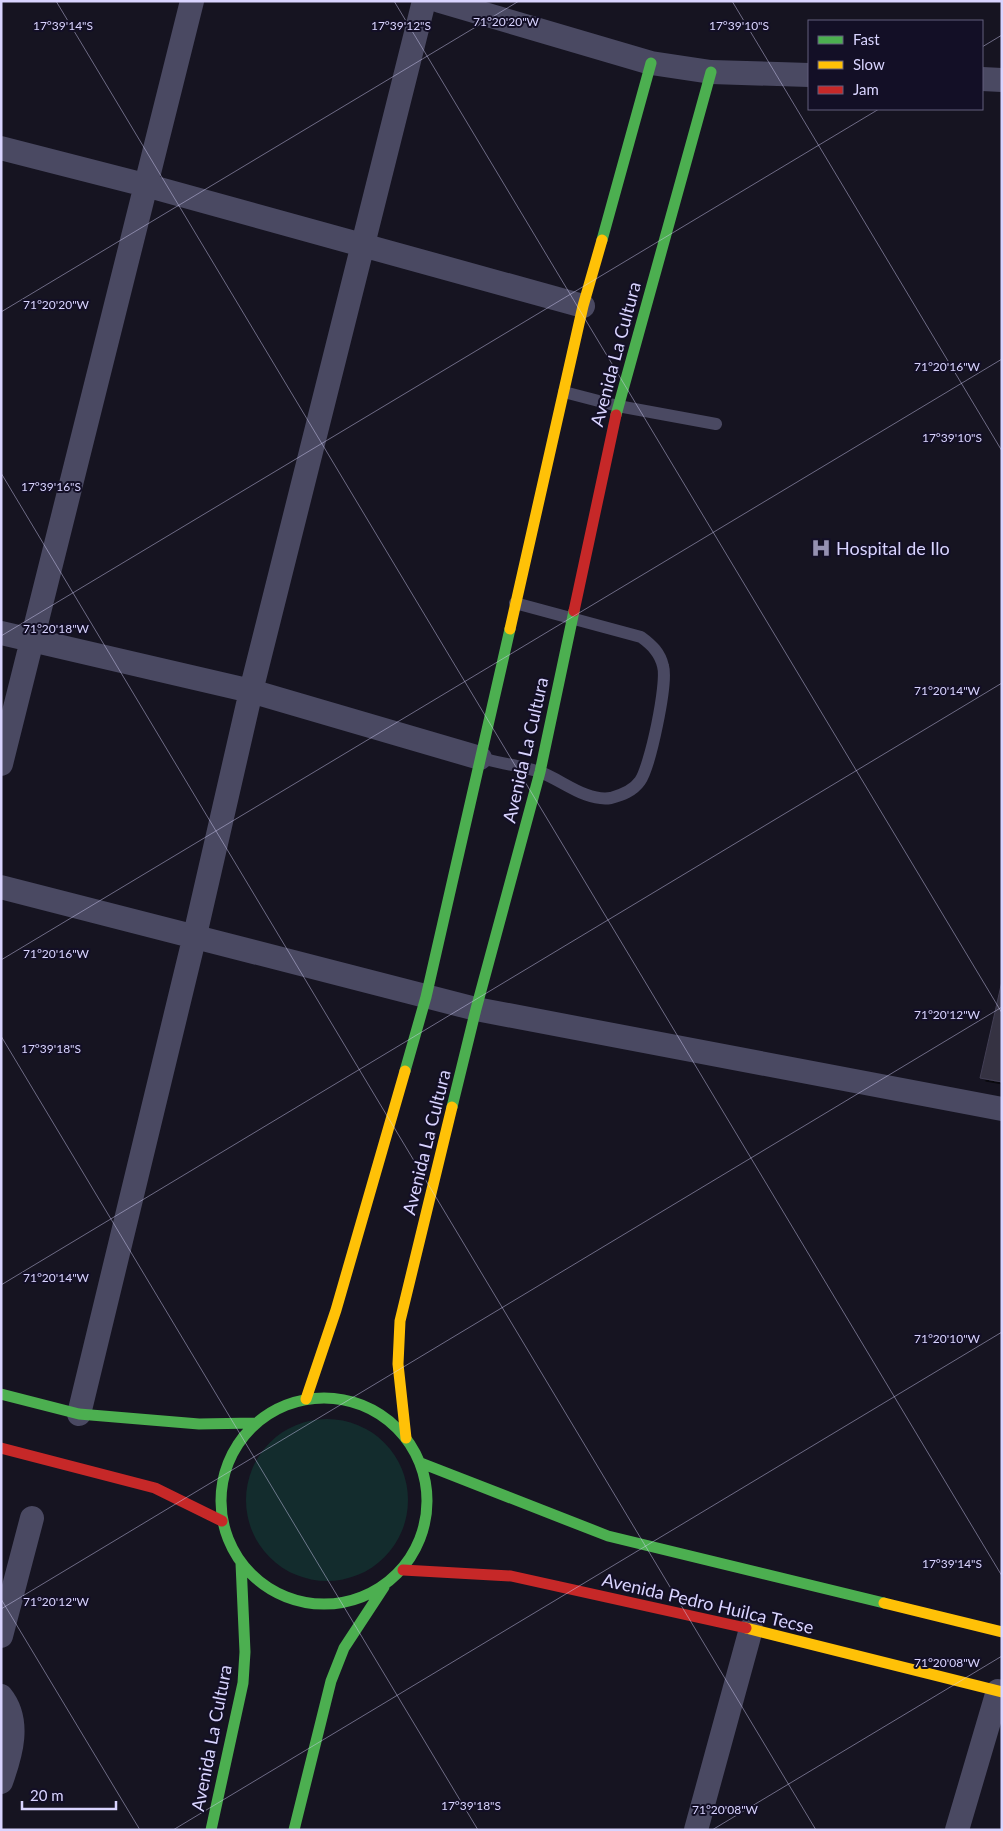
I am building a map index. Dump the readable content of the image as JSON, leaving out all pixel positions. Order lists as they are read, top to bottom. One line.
{"streets":{"street":["Avenida La Cultura","Avenida Pedro Huilca Tecse"]},"places":{"hospital":["Hospital de Ilo"]},"legend":["Fast","Slow","Jam"],"scale_bar":"20 m","coordinates":["71°20'20\"W","17°39'14\"S","17°39'12\"S","17°39'10\"S","71°20'16\"W","17°39'16\"S","71°20'18\"W","71°20'14\"W","71°20'12\"W","17°39'18\"S","71°20'10\"W","71°20'08\"W"]}
